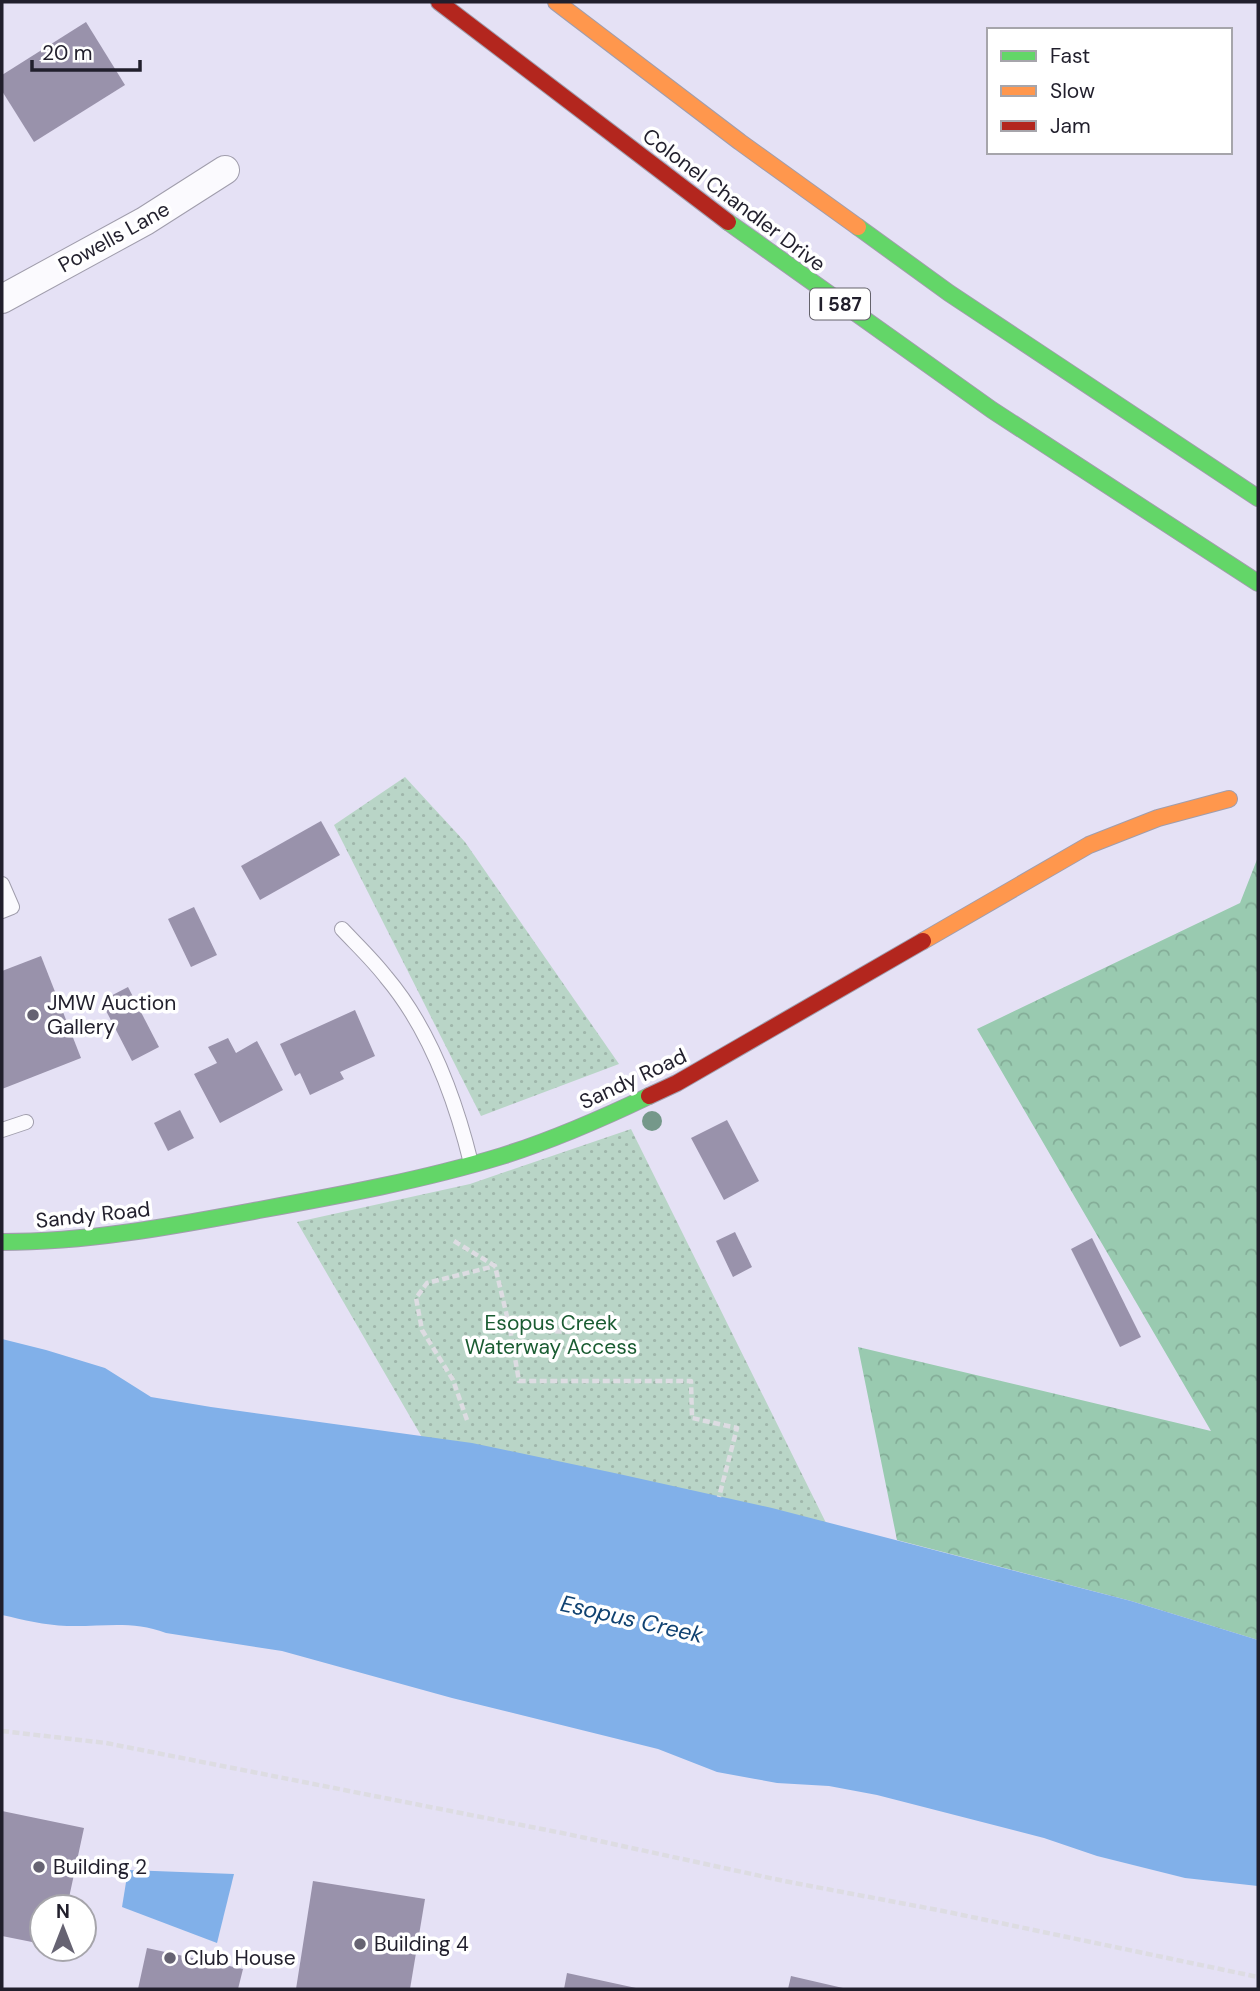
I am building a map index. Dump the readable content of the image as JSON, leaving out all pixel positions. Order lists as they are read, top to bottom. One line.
{"streets":{"main road":["Colonel Chandler Drive","I 587","Sandy Road"],"street":["Powells Lane"]},"water":["Esopus Creek"],"parks":["Esopus Creek Waterway Access"],"places":["JMW Auction Gallery","Building 2","Building 4","Club House"],"legend":["Fast","Slow","Jam"],"scale_bar":"20 m","north":"top"}
